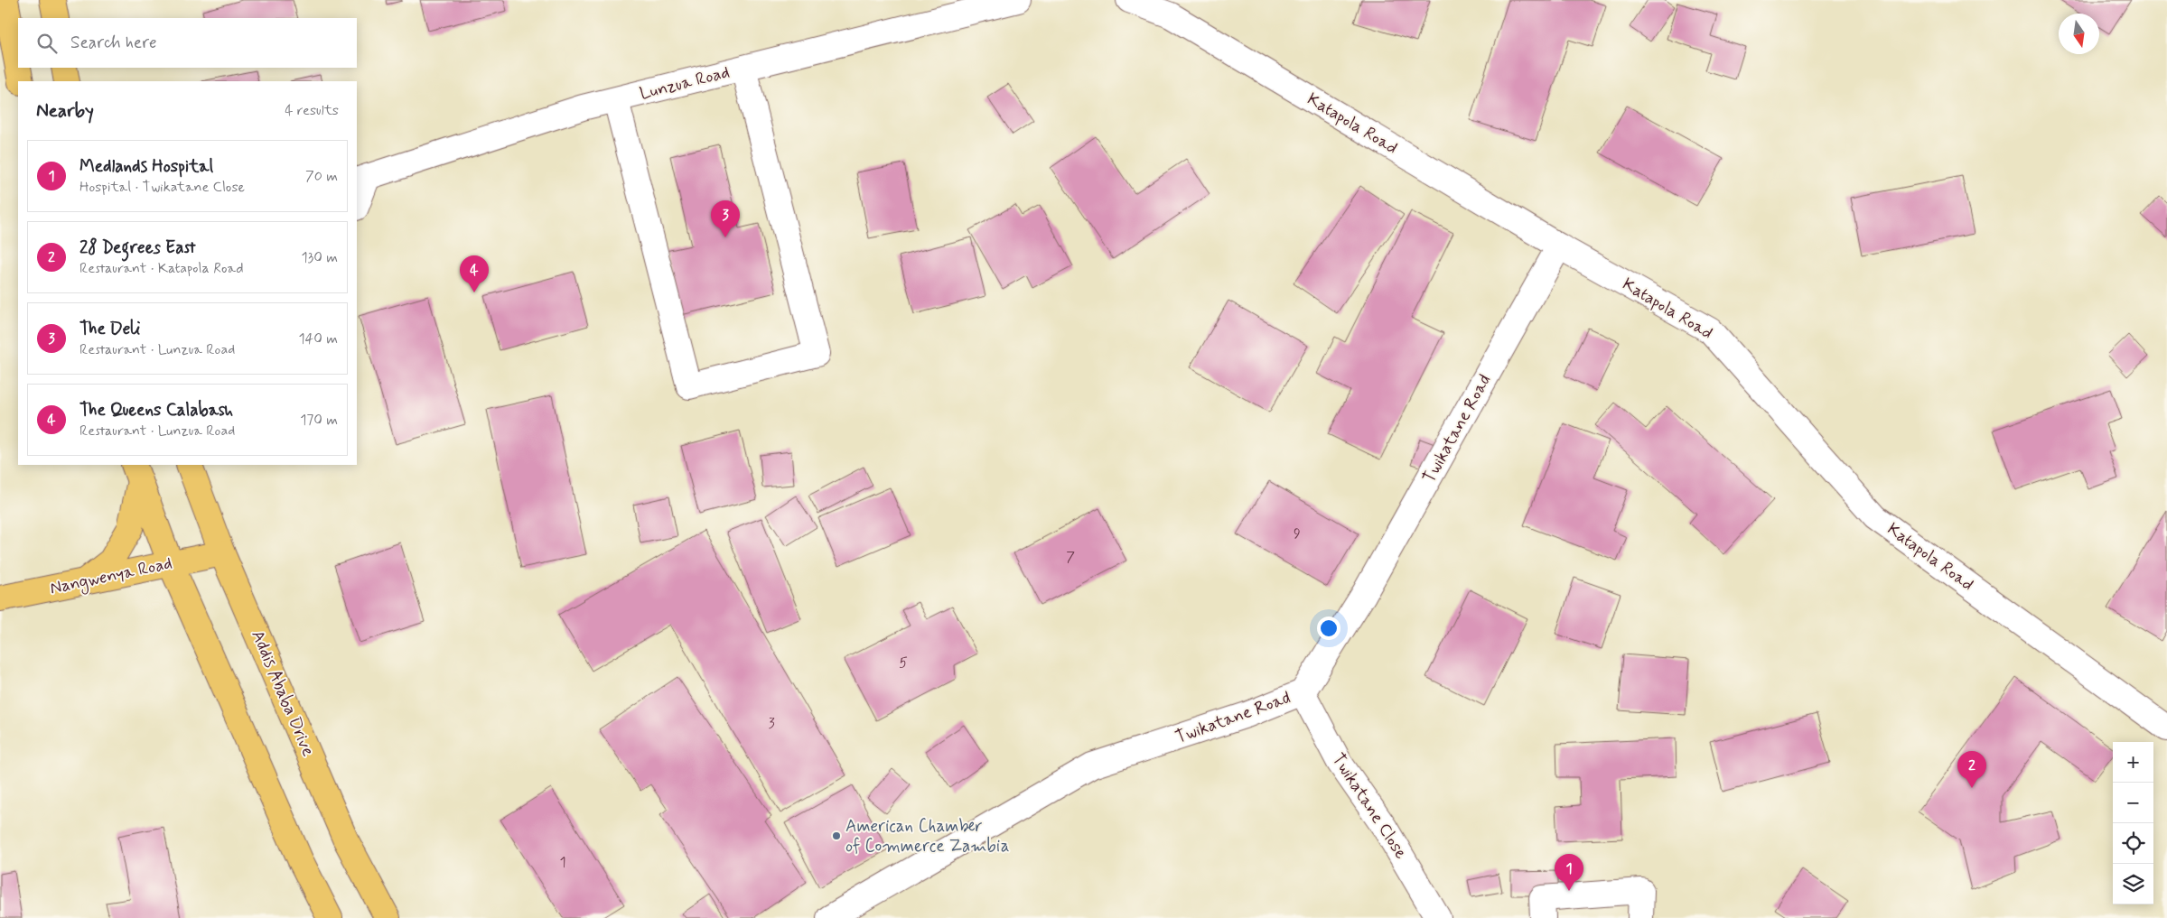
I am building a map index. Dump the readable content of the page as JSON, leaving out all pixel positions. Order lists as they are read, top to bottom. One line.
{"streets":{"main road":["Nangwenya Road","Addis Ababa Drive"],"street":["Lunzua Road","Katapola Road","Twikatane Road","Twikatane Close"]},"crossings":[["Katapola Road","Twikatane Road"],["Twikatane Road","Twikatane Close"],["Nangwenya Road","Addis Ababa Drive"]],"places":["American Chamber of Commerce Zambia"],"house_numbers":["9","7","5","3","1"],"north":"bottom","page":{"search":"Search here","heading":["Nearby","4 results"],"list":[{"mark":"1","name":"Medlands Hospital","note":"Hospital · Twikatane Close","value":"70 m"},{"mark":"2","name":"28 Degrees East","note":"Restaurant · Katapola Road","value":"130 m"},{"mark":"3","name":"The Deli","note":"Restaurant · Lunzua Road","value":"140 m"},{"mark":"4","name":"The Queens Calabash","note":"Restaurant · Lunzua Road","value":"170 m"}],"pins":["3","4","2","1"],"map_buttons":["+","−"]}}
